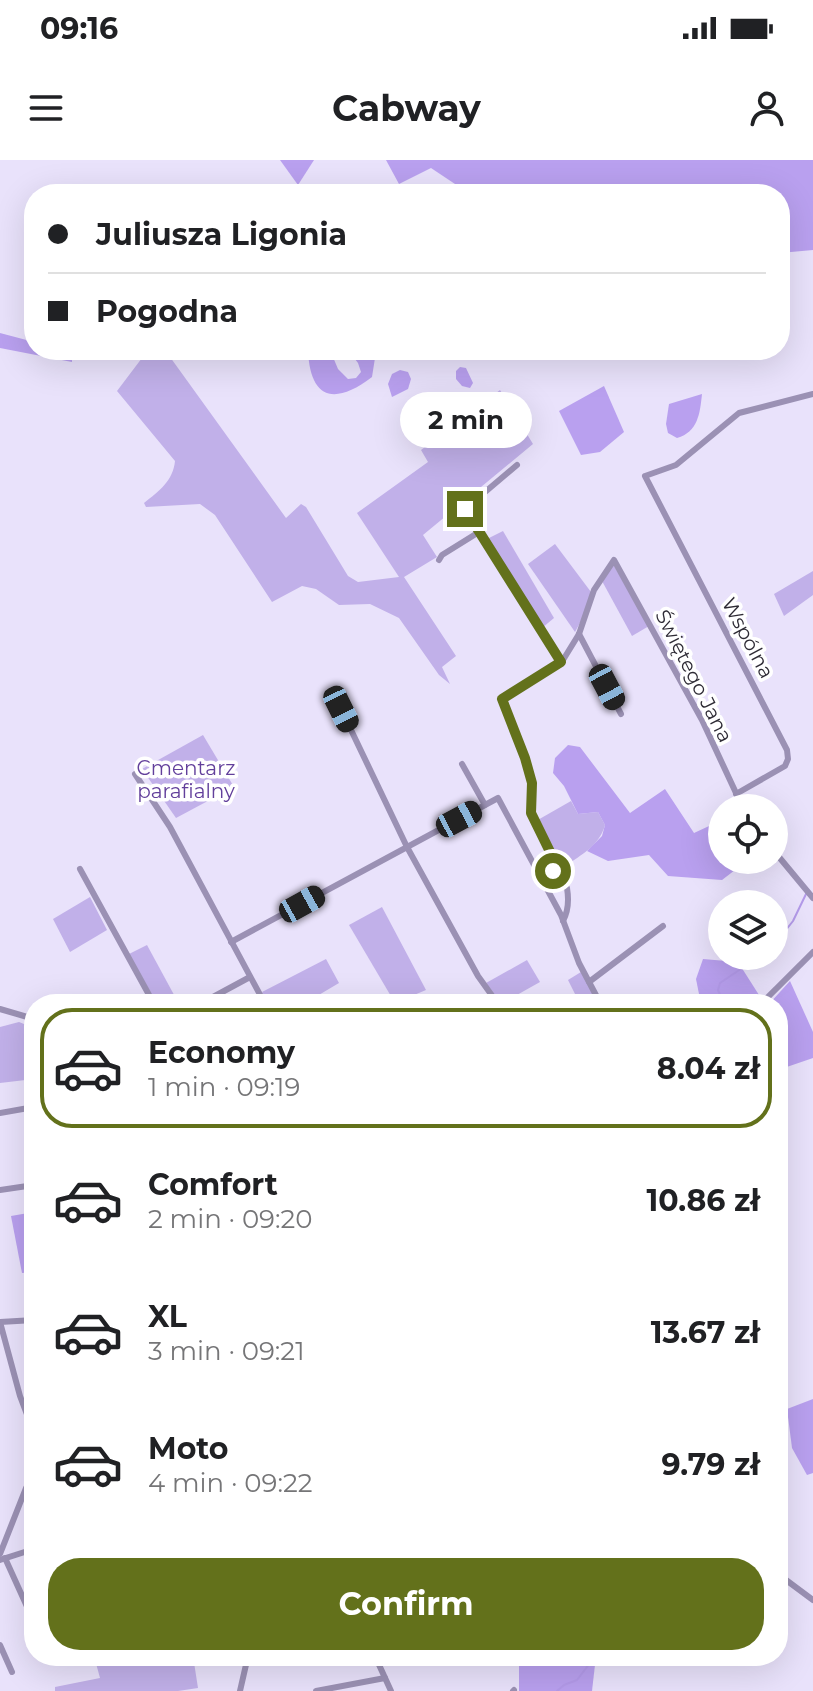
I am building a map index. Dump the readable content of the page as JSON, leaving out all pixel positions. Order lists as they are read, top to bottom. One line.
{"streets":{"street":["Wspólna","Świętego Jana"]},"crossings":[["Wspólna","Świętego Jana"]],"parks":["Cmentarz parafialny"],"page":{"status":"09:16","header":"Cabway","banner":["Juliusza Ligonia","Pogodna"],"bubble":"2 min","list":[{"name":"Economy","note":"1 min · 09:19","value":"8.04 zł"},{"name":"Comfort","note":"2 min · 09:20","value":"10.86 zł"},{"name":"XL","note":"3 min · 09:21","value":"13.67 zł"},{"name":"Moto","note":"4 min · 09:22","value":"9.79 zł"}],"buttons":"Confirm"}}
